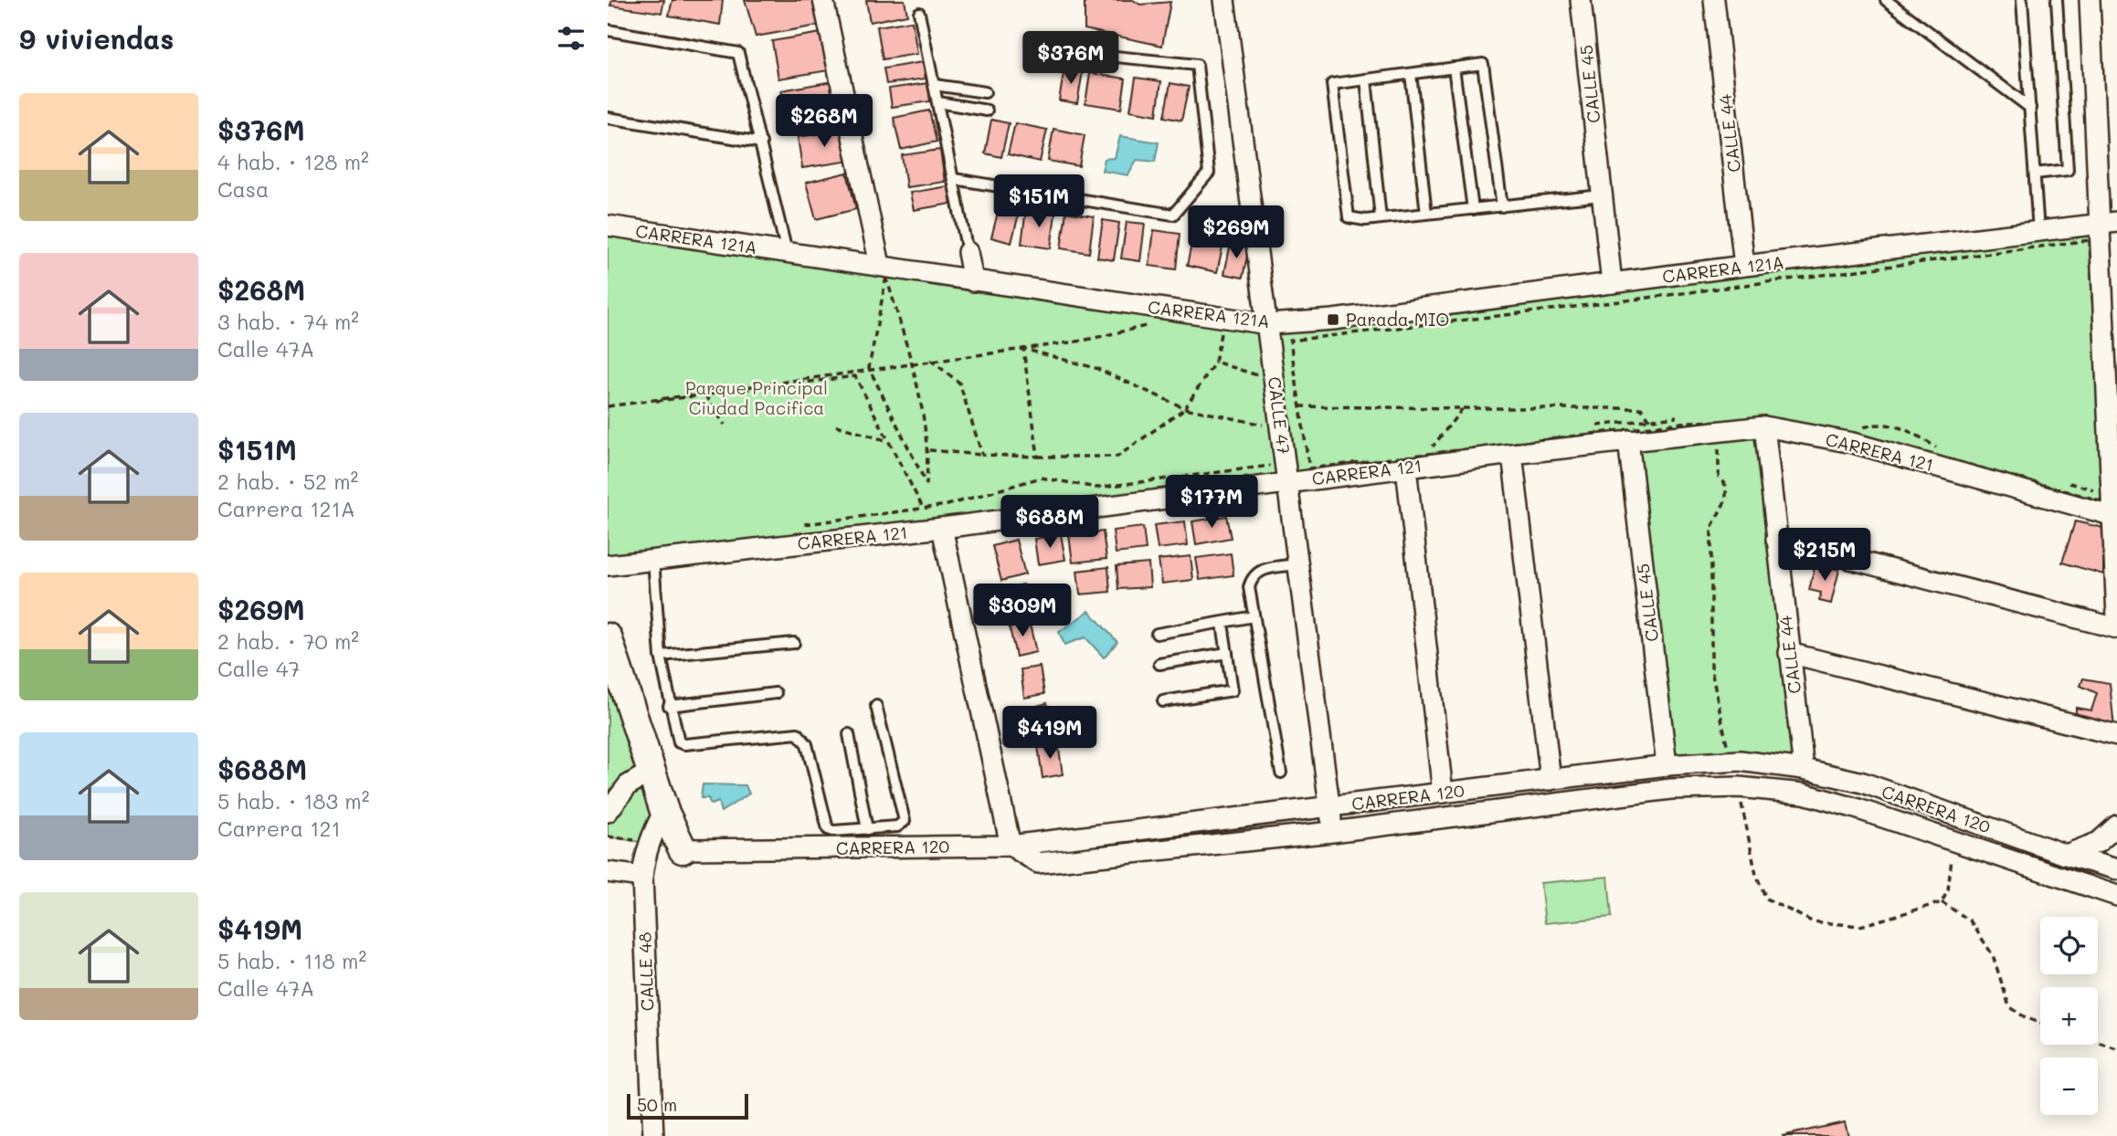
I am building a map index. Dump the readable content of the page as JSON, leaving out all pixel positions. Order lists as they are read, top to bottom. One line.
{"streets":{"street":["CALLE 45","CALLE 44","CARRERA 121A","CALLE 47","CARRERA 121","CARRERA 120","CALLE 48"]},"crossings":[["CALLE 45","CARRERA 121A"],["CALLE 45","CARRERA 121"],["CALLE 45","CARRERA 120"],["CALLE 44","CARRERA 121A"],["CALLE 44","CARRERA 121"],["CALLE 44","CARRERA 120"],["CARRERA 121A","CALLE 47"],["CALLE 47","CARRERA 121"],["CALLE 47","CARRERA 120"]],"parks":["Parque Principal Ciudad Pacifica"],"places":{"transit":["Parada MIO"]},"scale_bar":"50 m","page":{"heading":"9 viviendas","price":["$376M","$268M","$151M","$269M","$177M","$688M","$215M","$309M","$419M"],"list":[{"name":"$376M","note":"4 hab. · 128 m² · Casa"},{"name":"$268M","note":"3 hab. · 74 m² · Calle 47A"},{"name":"$151M","note":"2 hab. · 52 m² · Carrera 121A"},{"name":"$269M","note":"2 hab. · 70 m² · Calle 47"},{"name":"$688M","note":"5 hab. · 183 m² · Carrera 121"},{"name":"$419M","note":"5 hab. · 118 m² · Calle 47A"}],"map_buttons":["+","−"],"scale":"50 m"}}
